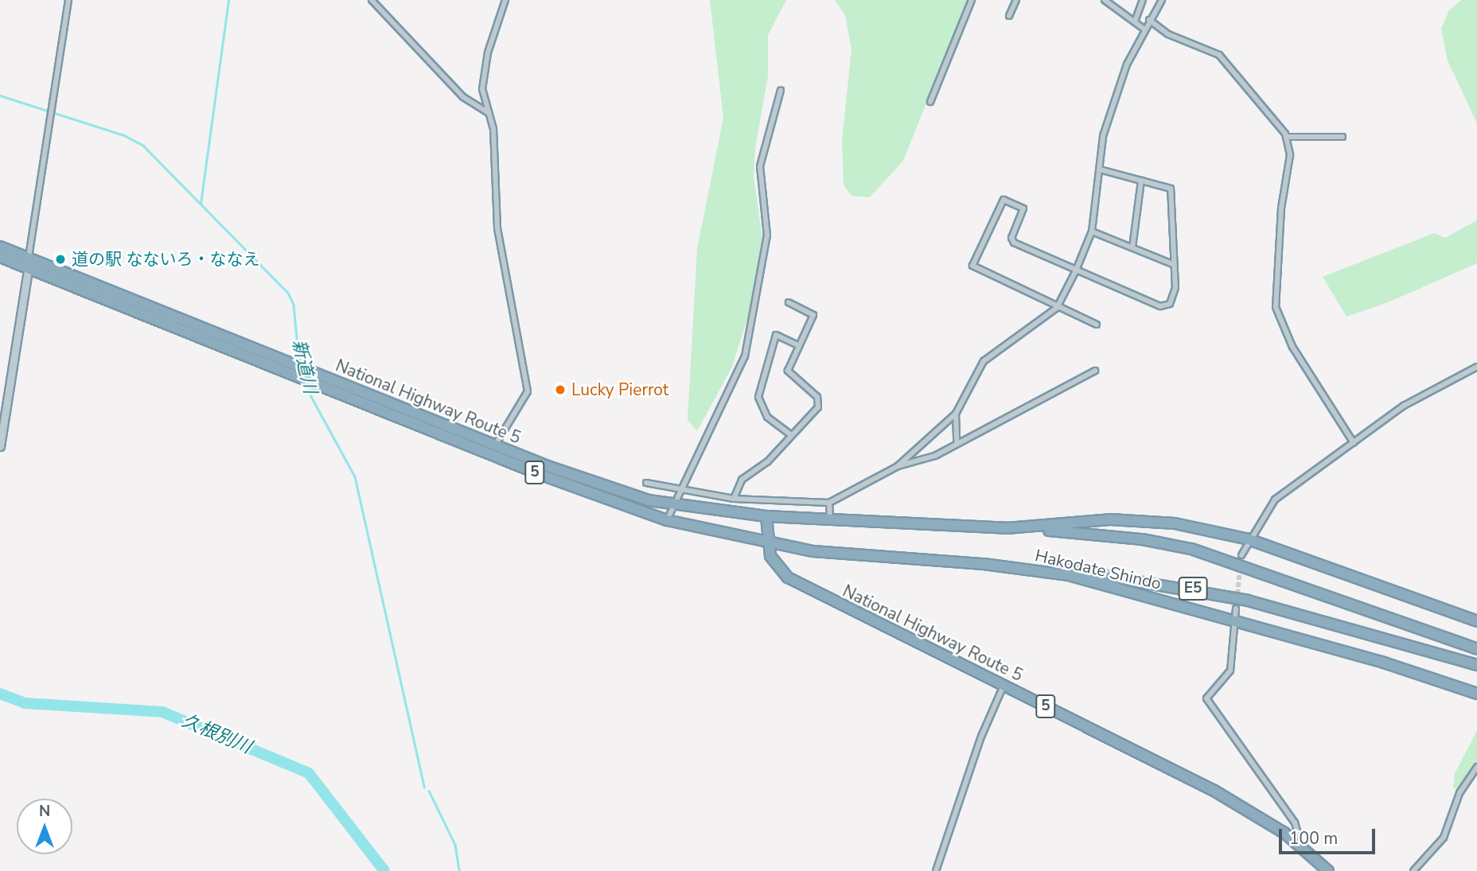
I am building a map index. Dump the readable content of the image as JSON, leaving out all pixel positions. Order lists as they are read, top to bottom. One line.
{"streets":{"highway":["National Highway Route 5","5","Hakodate Shindo","E5"]},"crossings":[["National Highway Route 5","Hakodate Shindo"],["Hakodate Shindo","E5"]],"water":["新道川","久根別川"],"places":["道の駅 なないろ・ななえ","Lucky Pierrot"],"scale_bar":"100 m","north":"top"}
